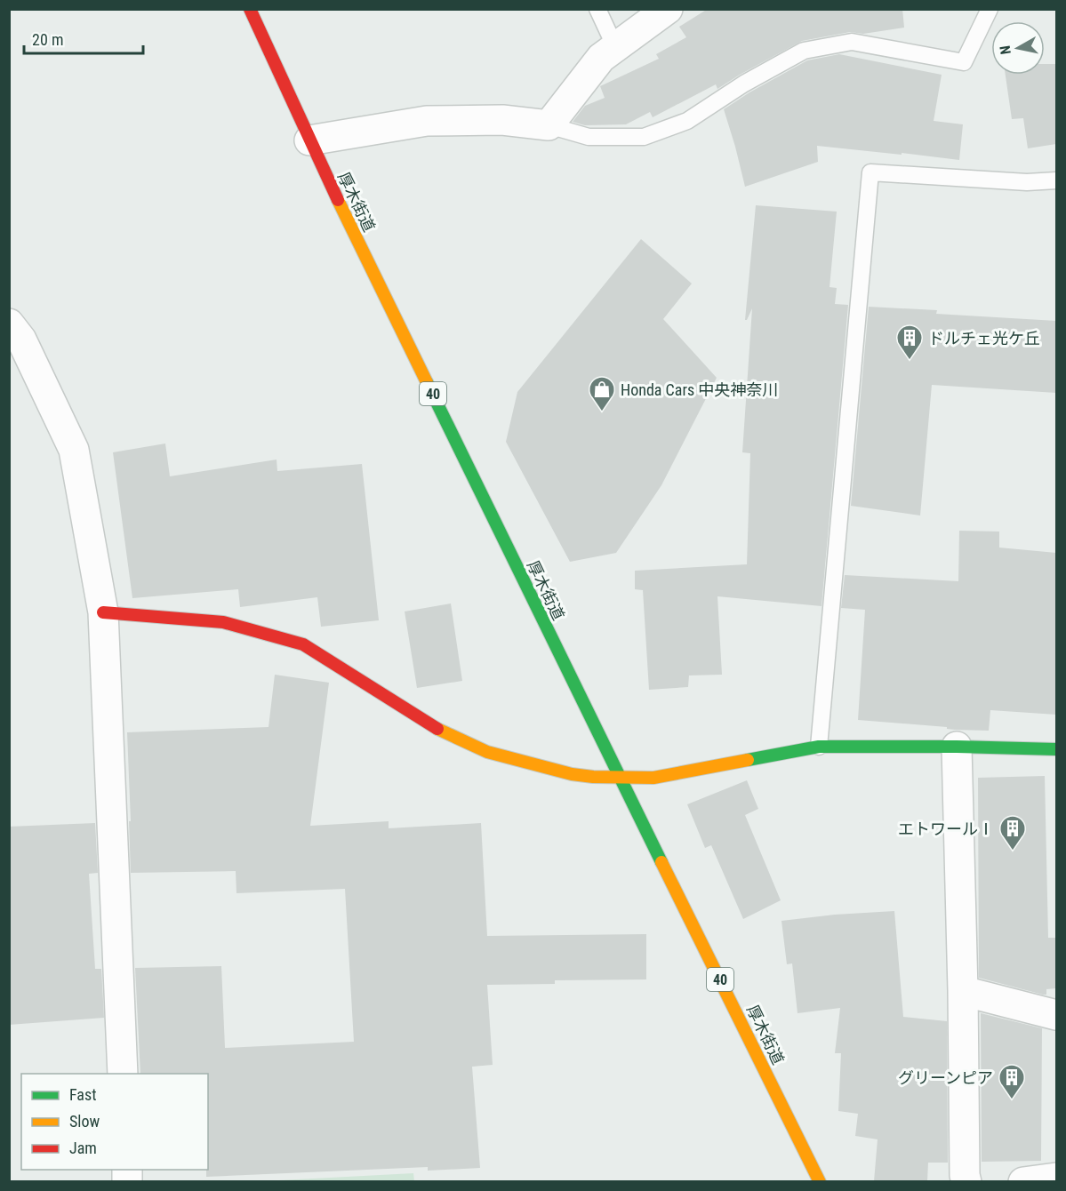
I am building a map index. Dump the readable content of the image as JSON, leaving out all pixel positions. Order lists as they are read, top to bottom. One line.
{"streets":{"main road":["厚木街道","40"]},"places":{"building":["ドルチェ光ケ丘","エトワールⅠ","グリーンピア"],"shop":["Honda Cars 中央神奈川"]},"legend":["Fast","Slow","Jam"],"scale_bar":"20 m","north":"left"}
